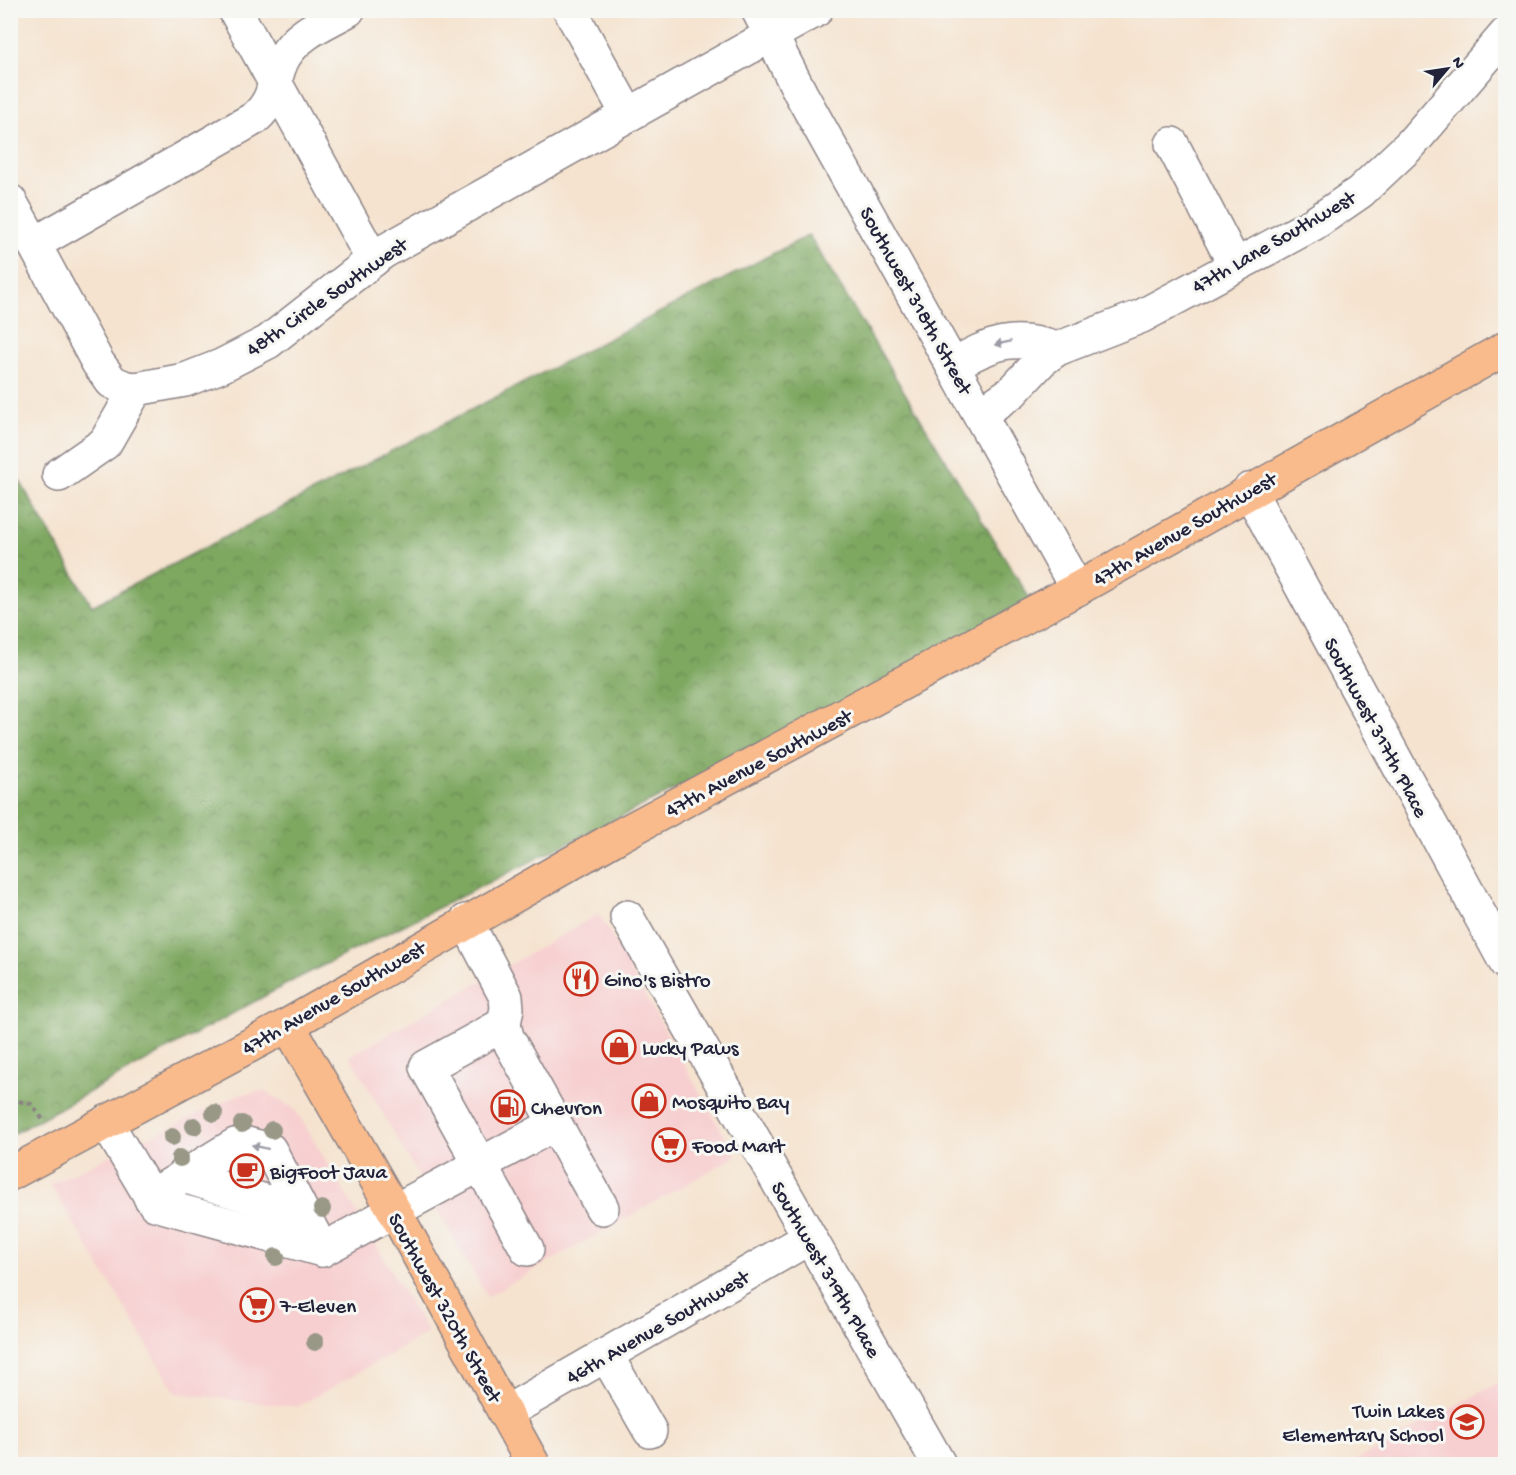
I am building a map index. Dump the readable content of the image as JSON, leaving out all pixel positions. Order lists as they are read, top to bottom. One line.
{"streets":{"main road":["47th Avenue Southwest","Southwest 320th Street"],"street":["47th Lane Southwest","48th Circle Southwest","Southwest 318th Street","Southwest 317th Place","Southwest 319th Place","46th Avenue Southwest"]},"crossings":[["47th Lane Southwest","Southwest 318th Street"],["48th Circle Southwest","Southwest 318th Street"],["Southwest 318th Street","47th Avenue Southwest"],["47th Avenue Southwest","Southwest 317th Place"],["47th Avenue Southwest","Southwest 320th Street"],["Southwest 319th Place","46th Avenue Southwest"],["Southwest 320th Street","46th Avenue Southwest"]],"places":{"restaurant":["Gino's Bistro"],"shop":["Lucky Paws","Mosquito Bay"],"fuel station":["Chevron"],"supermarket":["Food Mart","7-Eleven"],"cafe":["BigFoot Java"],"school or university":["Twin Lakes Elementary School"]},"north":"top right"}
